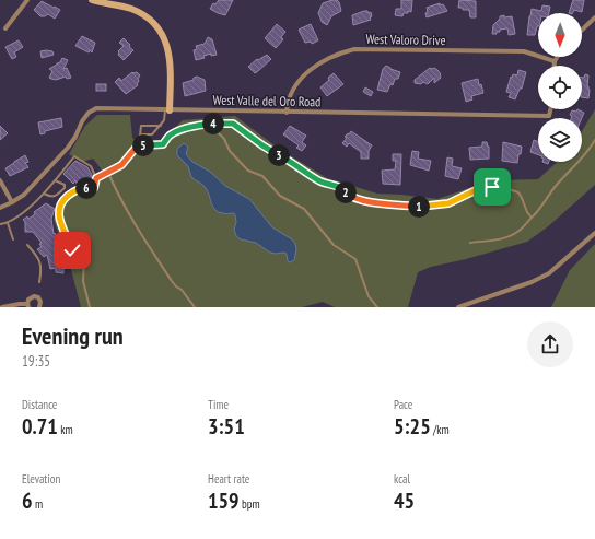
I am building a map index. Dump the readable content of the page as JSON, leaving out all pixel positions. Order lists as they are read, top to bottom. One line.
{"streets":{"street":["West Valoro Drive","West Valle del Oro Road"]},"crossings":[["West Valoro Drive","West Valle del Oro Road"]],"north":"bottom","page":{"pins":["4","5","3","6","2","1"],"heading":["Evening run","19:35"],"stats":[["Distance","0.71 km"],["Time","3:51"],["Pace","5:25 /km"],["Elevation","6 m"],["Heart rate","159 bpm"],["kcal","45"]]}}
